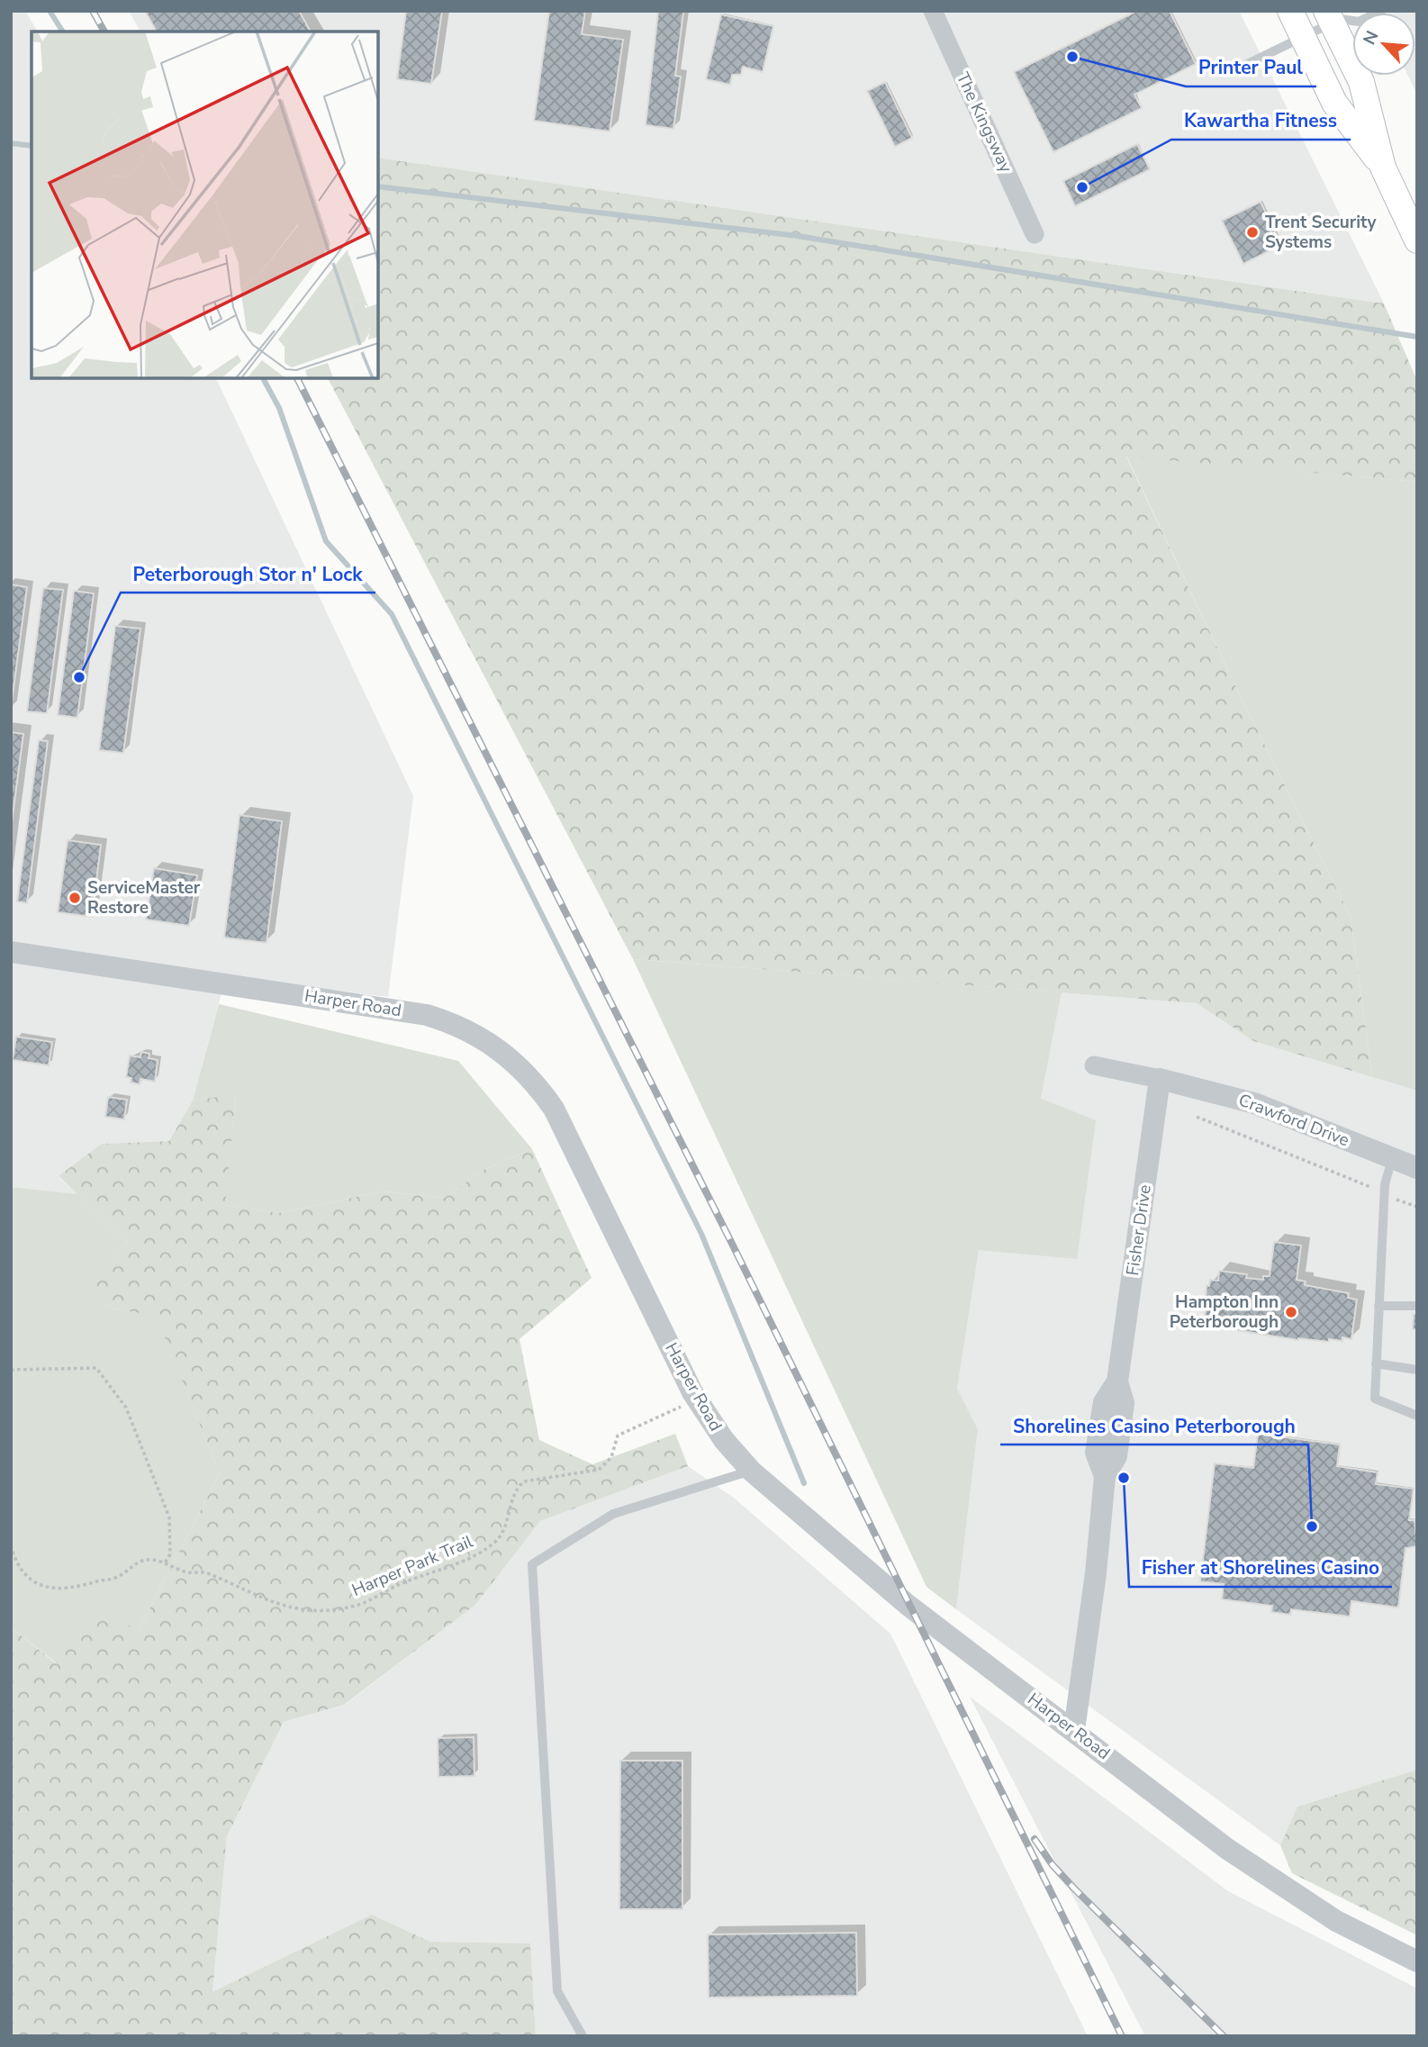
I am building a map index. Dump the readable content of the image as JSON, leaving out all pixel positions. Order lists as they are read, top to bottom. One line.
{"streets":{"street":["The Kingsway","Harper Road","Crawford Drive","Fisher Drive"],"path":["Harper Park Trail"]},"crossings":[["Harper Road","Fisher Drive"],["Crawford Drive","Fisher Drive"]],"places":["Printer Paul","Kawartha Fitness","Trent Security Systems","Peterborough Stor n' Lock","ServiceMaster Restore","Hampton Inn Peterborough","Fisher at Shorelines Casino","Shorelines Casino Peterborough"],"north":"top left"}
